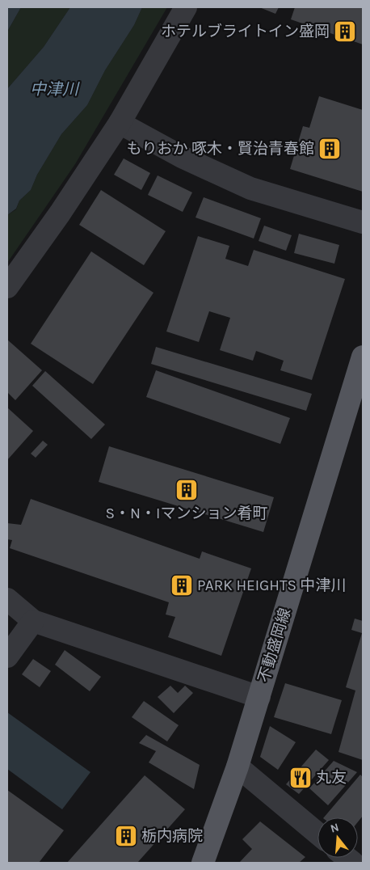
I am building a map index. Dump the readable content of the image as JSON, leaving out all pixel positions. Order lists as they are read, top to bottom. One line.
{"streets":{"main road":["不動盛岡線"]},"water":["中津川"],"places":{"building":["ホテルブライトイン盛岡","もりおか 啄木・賢治青春館","S・N・Iマンション肴町","PARK HEIGHTS 中津川","栃内病院"],"restaurant":["丸友"]},"north":"top"}
